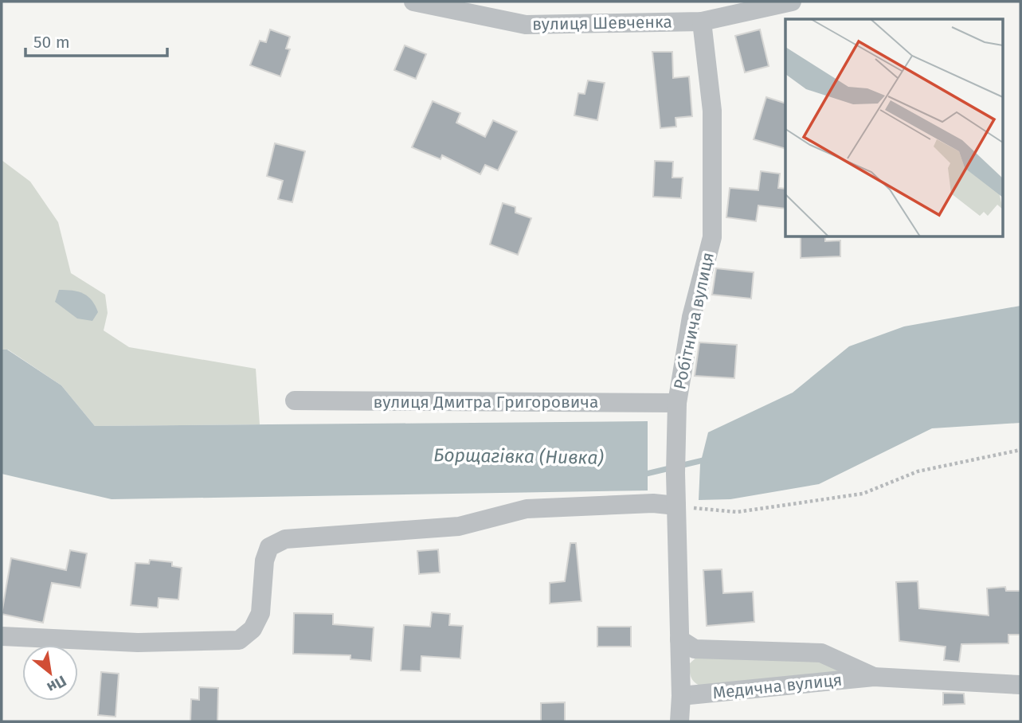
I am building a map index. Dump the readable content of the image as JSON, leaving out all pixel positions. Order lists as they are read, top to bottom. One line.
{"streets":{"street":["вулиця Шевченка","Робітнича вулиця","вулиця Дмитра Григоровича","Медична вулиця"]},"crossings":[["вулиця Шевченка","Робітнича вулиця"],["Робітнича вулиця","вулиця Дмитра Григоровича"],["Робітнича вулиця","Медична вулиця"]],"water":["Борщагівка (Нивка)"],"scale_bar":"50 m","north":"bottom right"}
